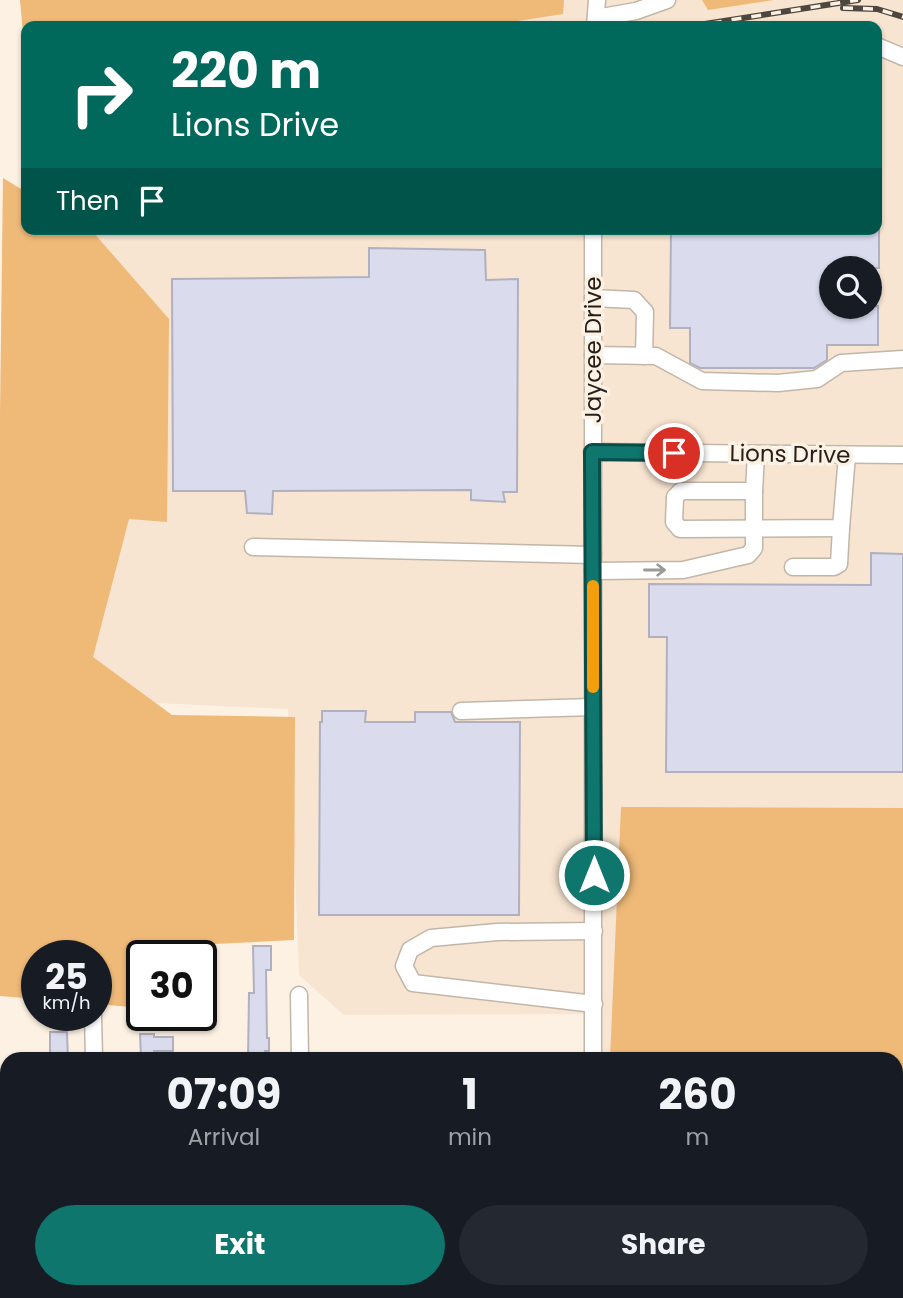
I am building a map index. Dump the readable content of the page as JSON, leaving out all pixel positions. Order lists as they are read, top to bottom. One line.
{"streets":{"street":["Jaycee Drive","Lions Drive"]},"crossings":[["Jaycee Drive","Lions Drive"]],"page":{"turn":["220 m","Lions Drive"],"then":"Then","speed":"25 km/h","limit":"30","eta":["07:09","Arrival","1","min","260","m"],"buttons":["Exit","Share"]}}
